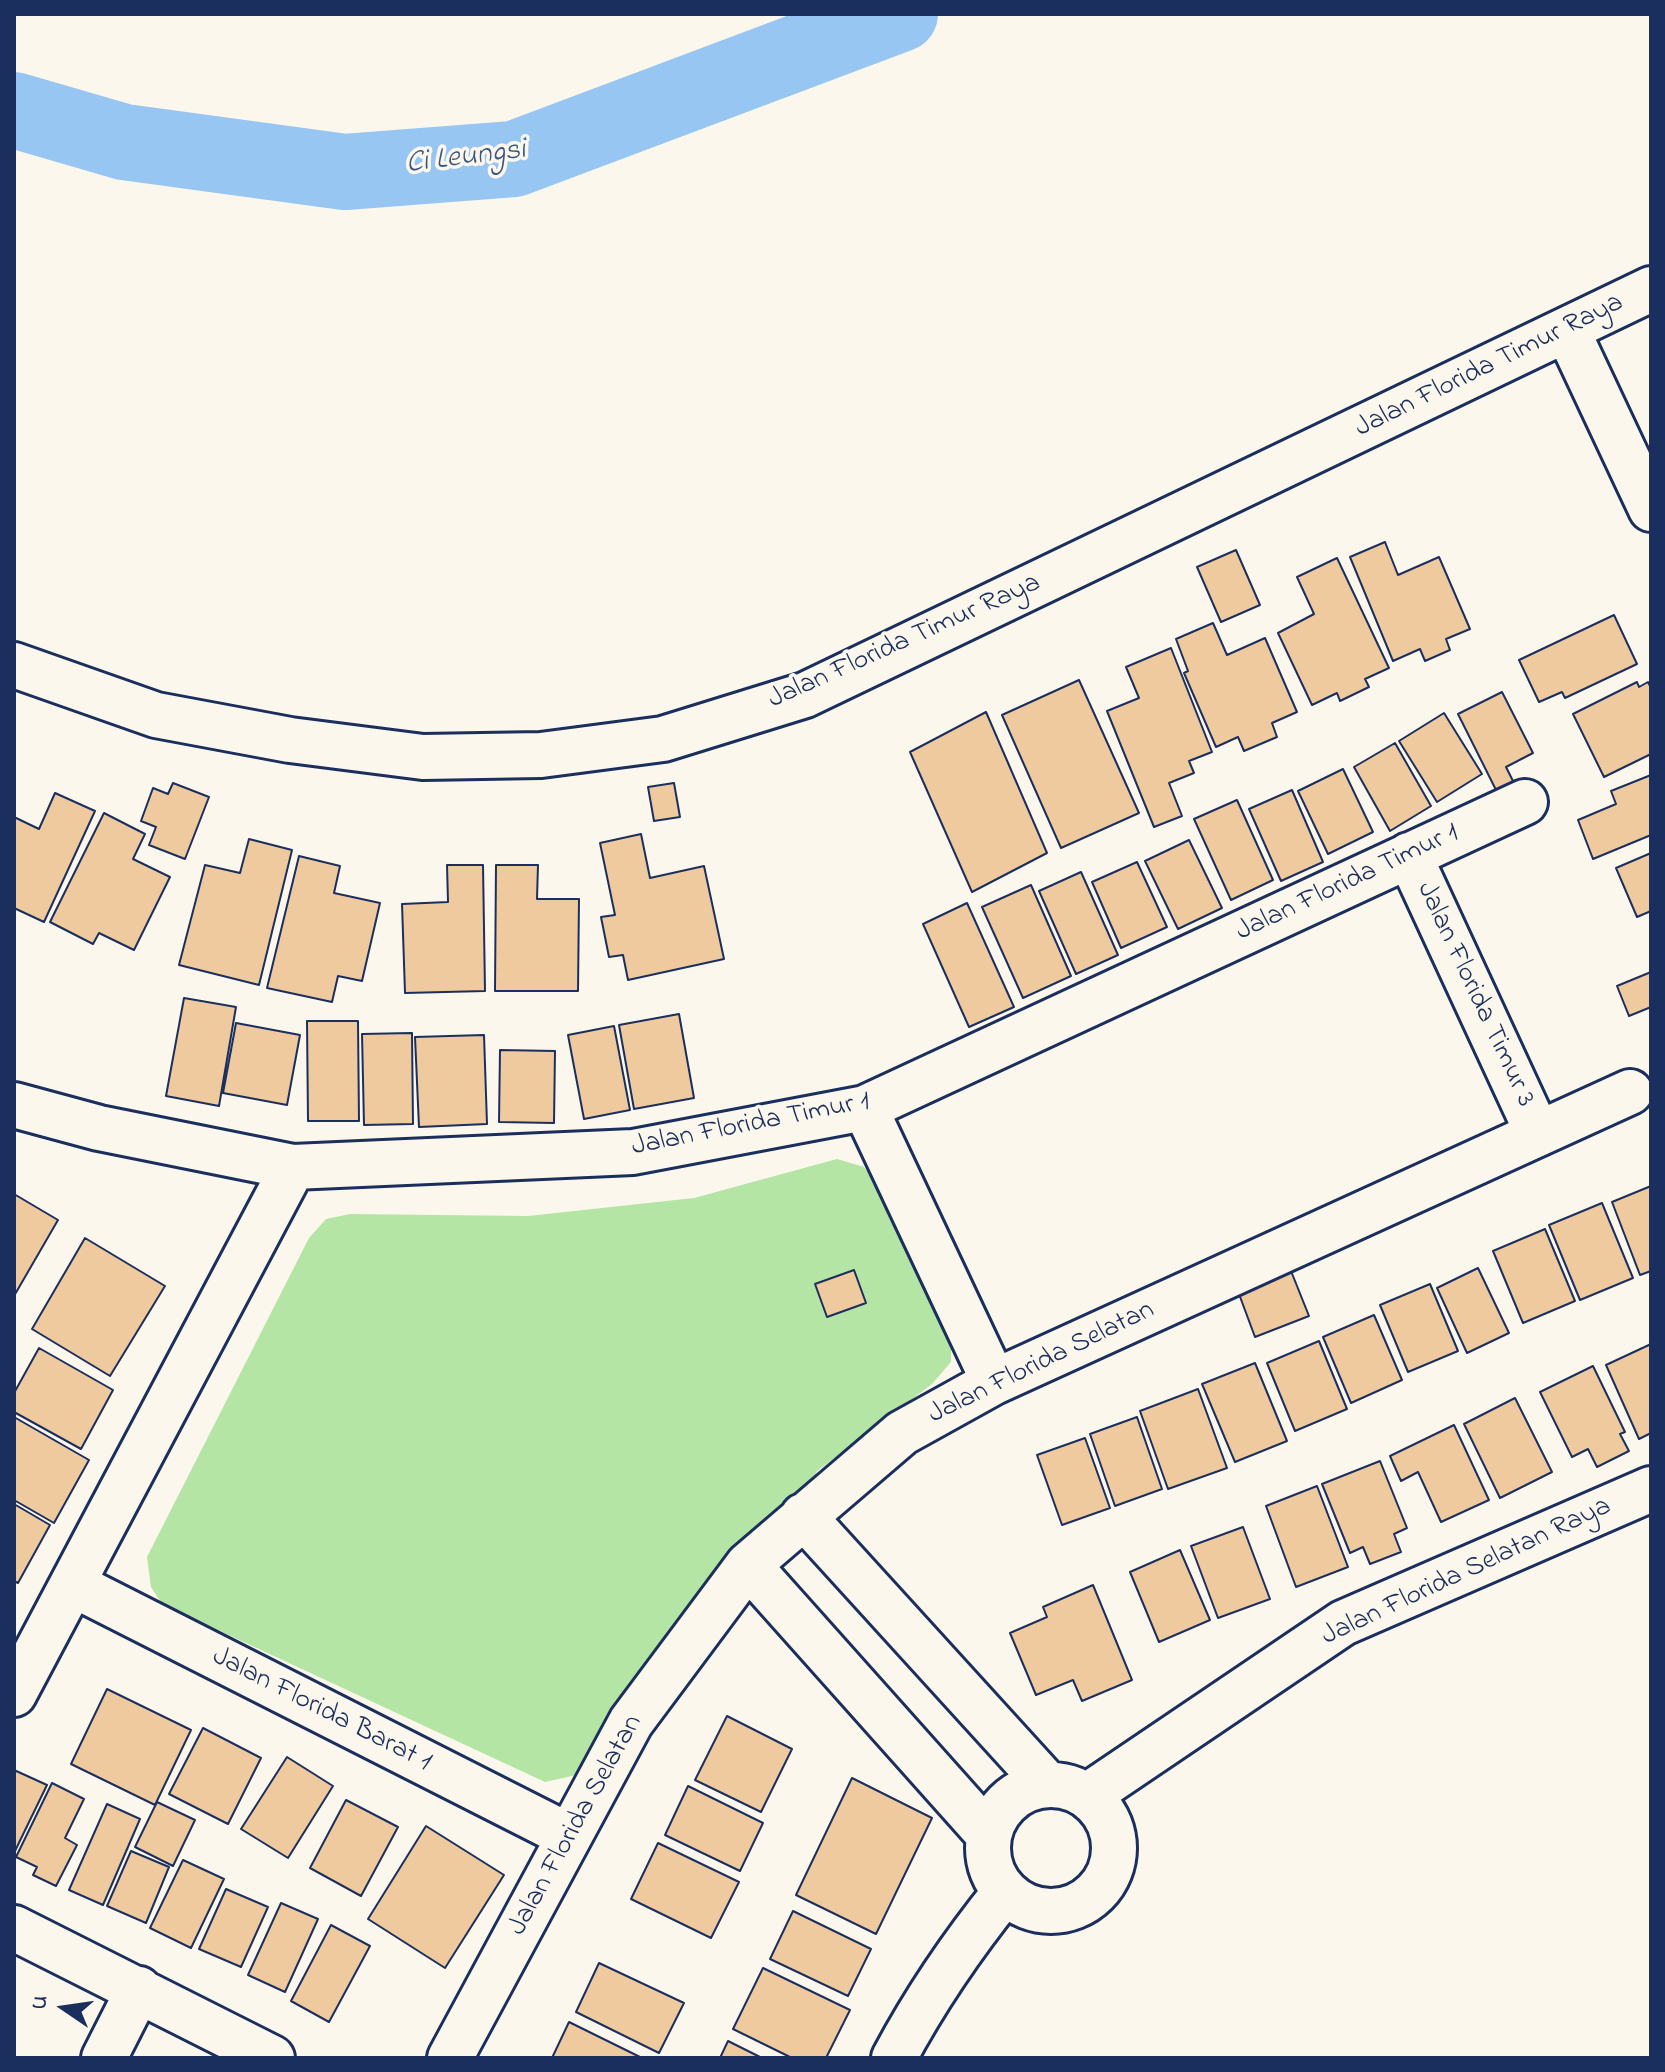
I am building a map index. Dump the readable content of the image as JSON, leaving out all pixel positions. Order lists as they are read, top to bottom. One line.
{"streets":{"street":["Jalan Florida Timur Raya","Jalan Florida Timur 1","Jalan Florida Timur 3","Jalan Florida Selatan","Jalan Florida Selatan Raya","Jalan Florida Barat 1"]},"crossings":[["Jalan Florida Timur 1","Jalan Florida Timur 3"],["Jalan Florida Timur 3","Jalan Florida Selatan"],["Jalan Florida Selatan","Jalan Florida Barat 1"]],"water":["Ci Leungsi"],"north":"left"}
